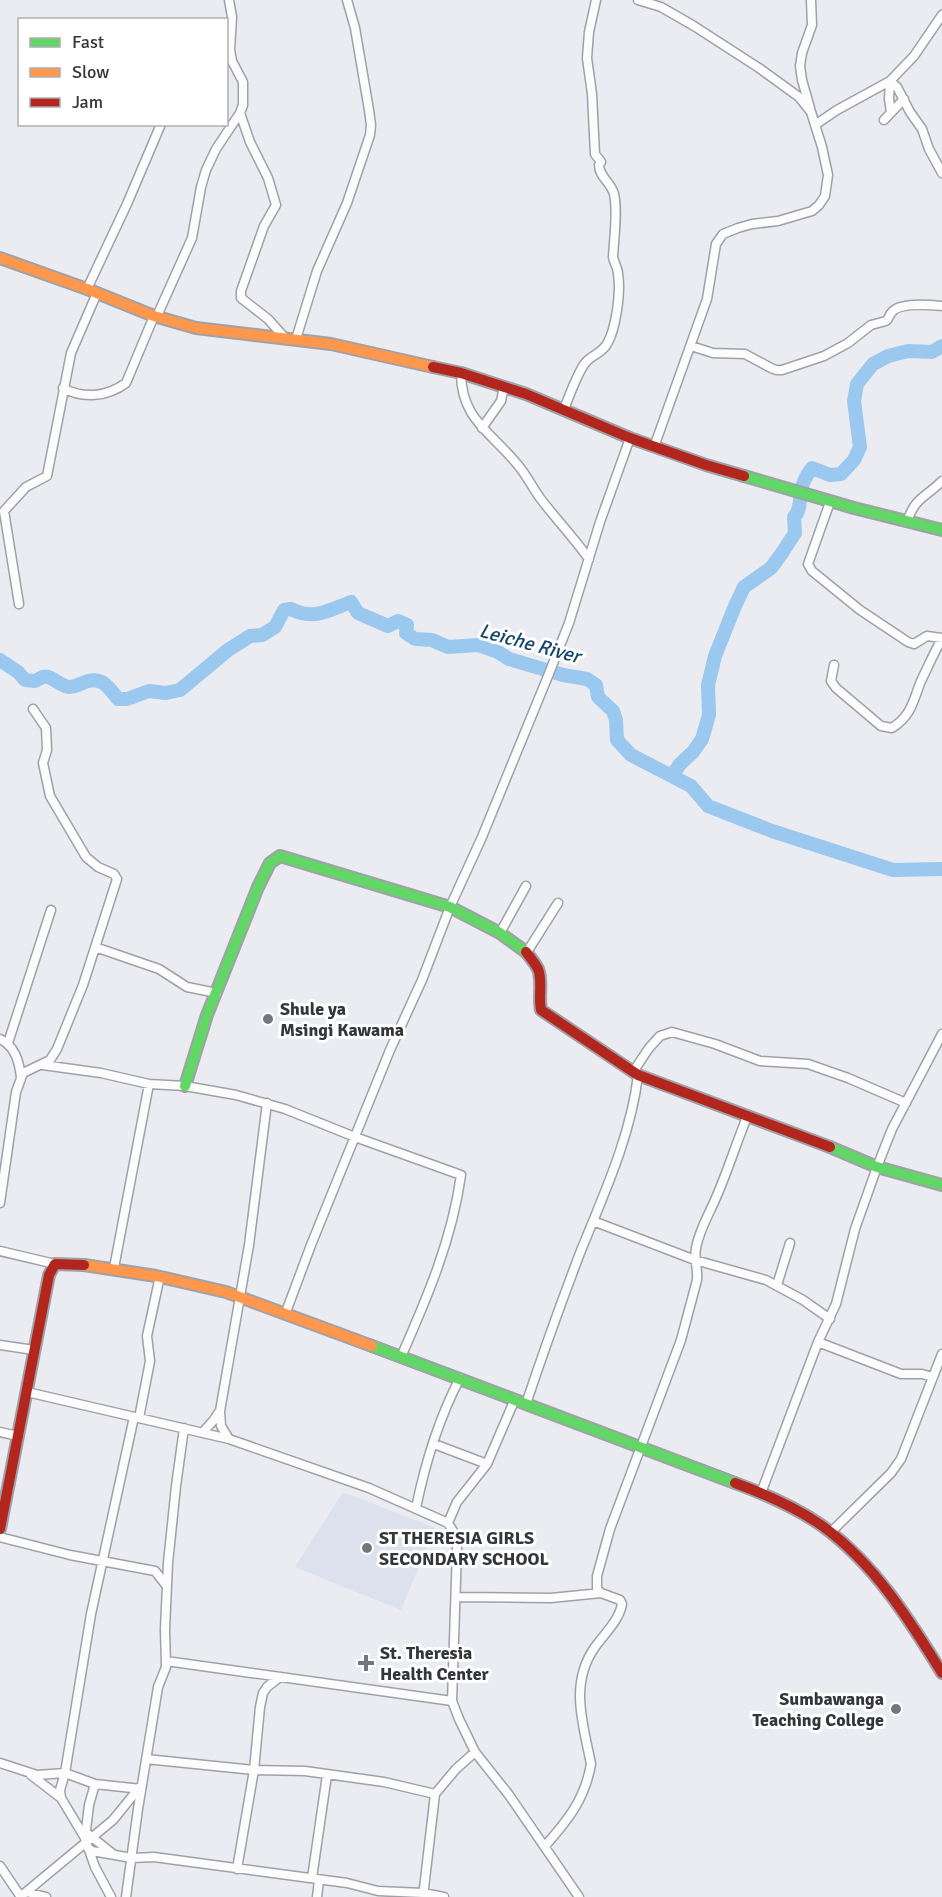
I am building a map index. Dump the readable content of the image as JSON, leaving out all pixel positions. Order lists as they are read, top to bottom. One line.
{"water":["Leiche River"],"places":{"other":["Shule ya Msingi Kawama","ST THERESIA GIRLS SECONDARY SCHOOL","Sumbawanga Teaching College"],"health":["St. Theresia Health Center"]},"legend":["Fast","Slow","Jam"]}
